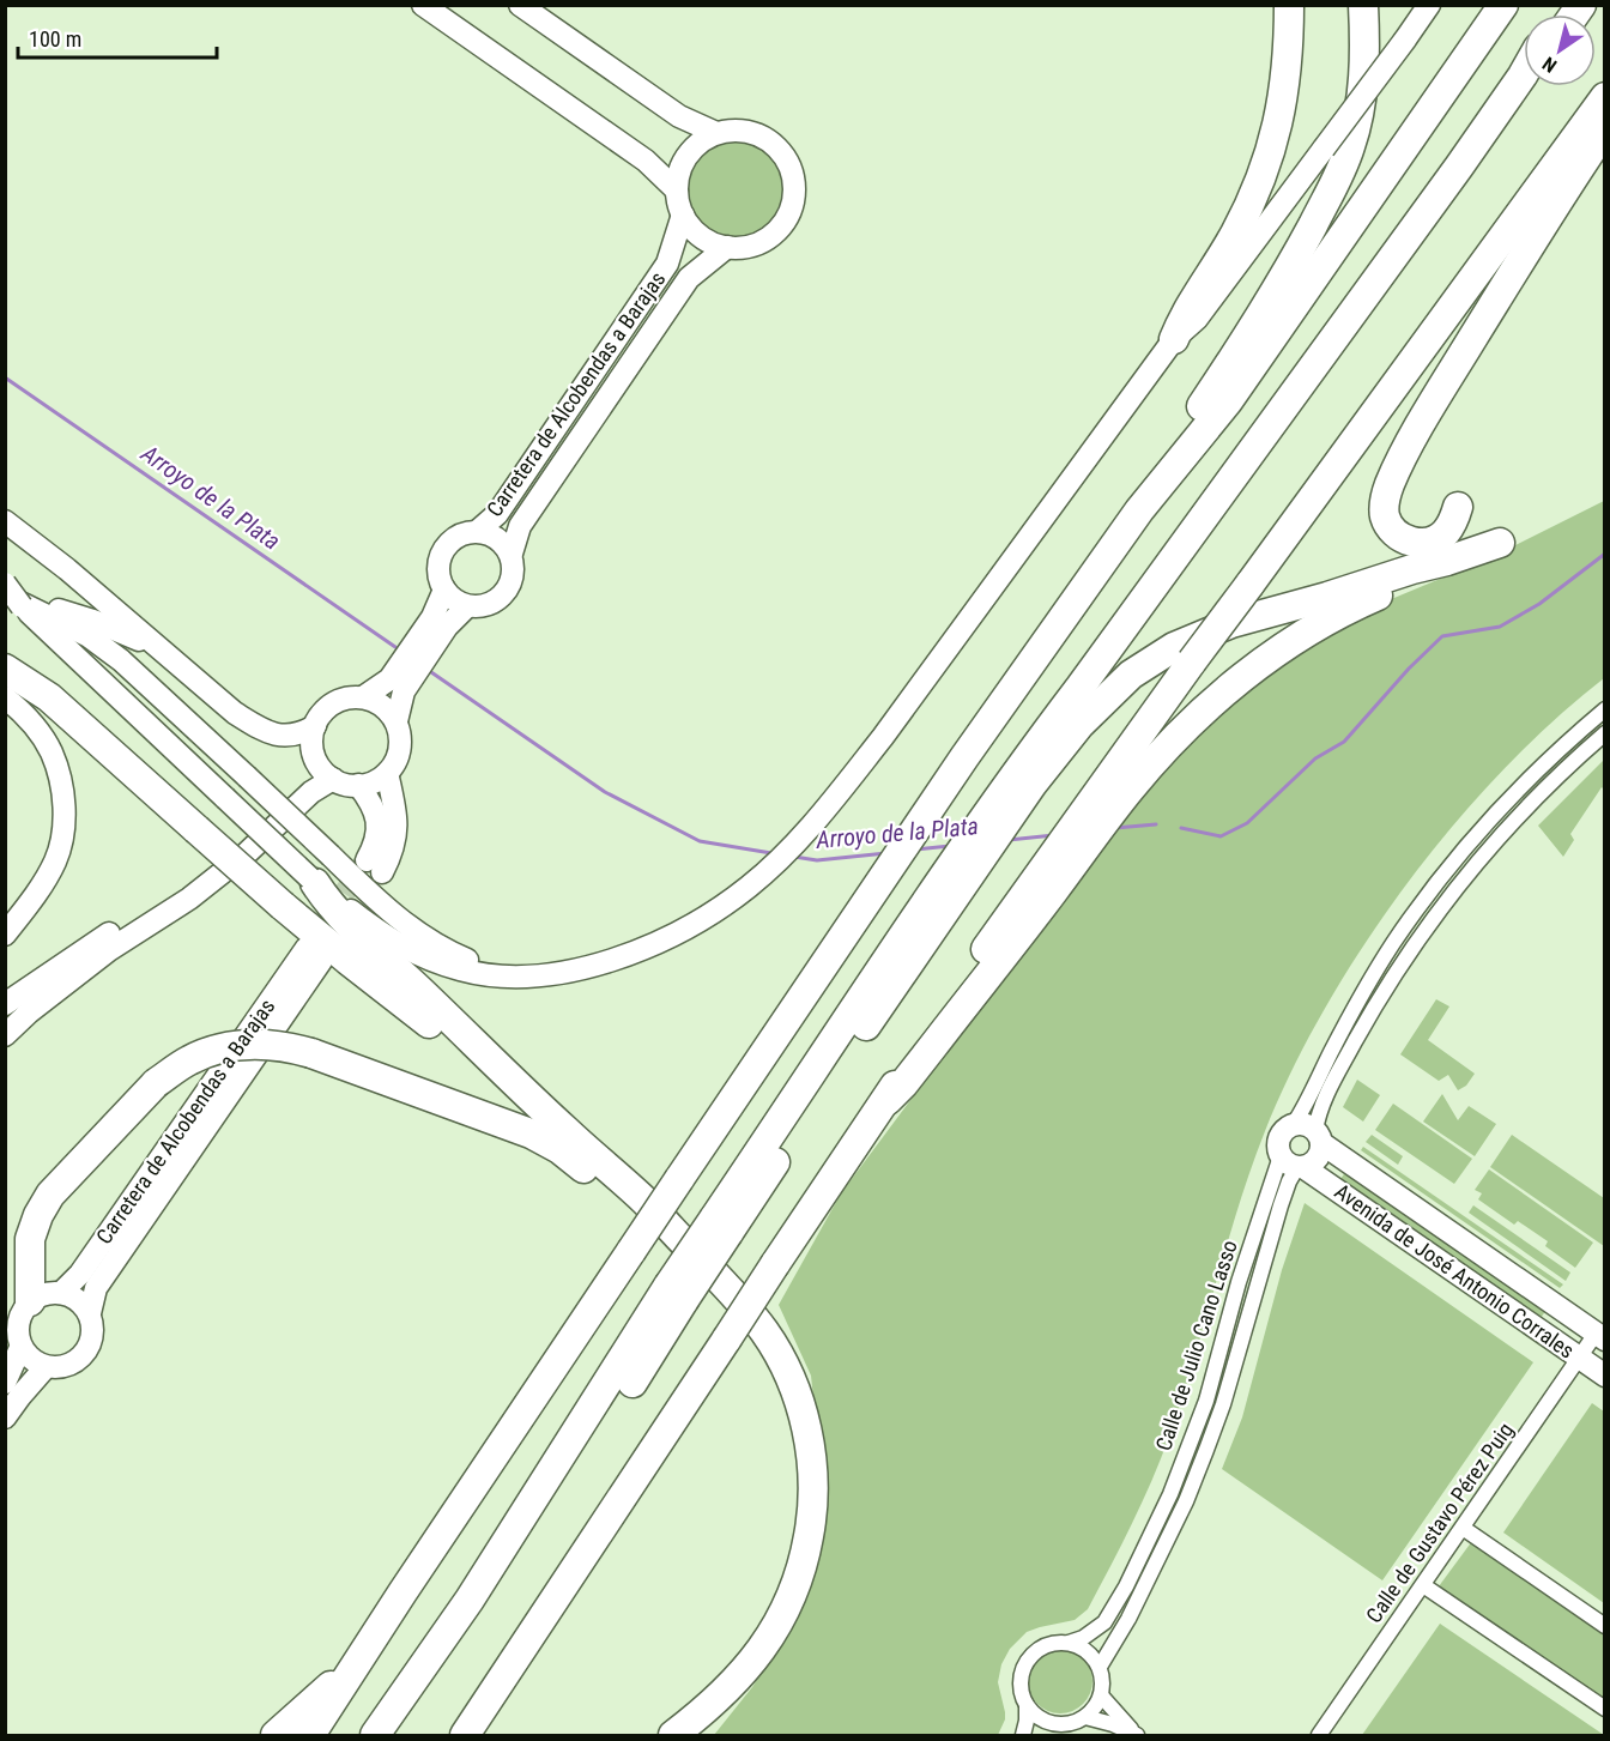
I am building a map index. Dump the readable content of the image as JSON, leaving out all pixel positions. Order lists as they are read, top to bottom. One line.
{"streets":{"street":["Carretera de Alcobendas a Barajas","Avenida de José Antonio Corrales","Calle de Julio Cano Lasso","Calle de Gustavo Pérez Puig"]},"crossings":[["Avenida de José Antonio Corrales","Calle de Julio Cano Lasso"],["Avenida de José Antonio Corrales","Calle de Gustavo Pérez Puig"]],"water":["Arroyo de la Plata"],"scale_bar":"100 m","north":"bottom left"}
